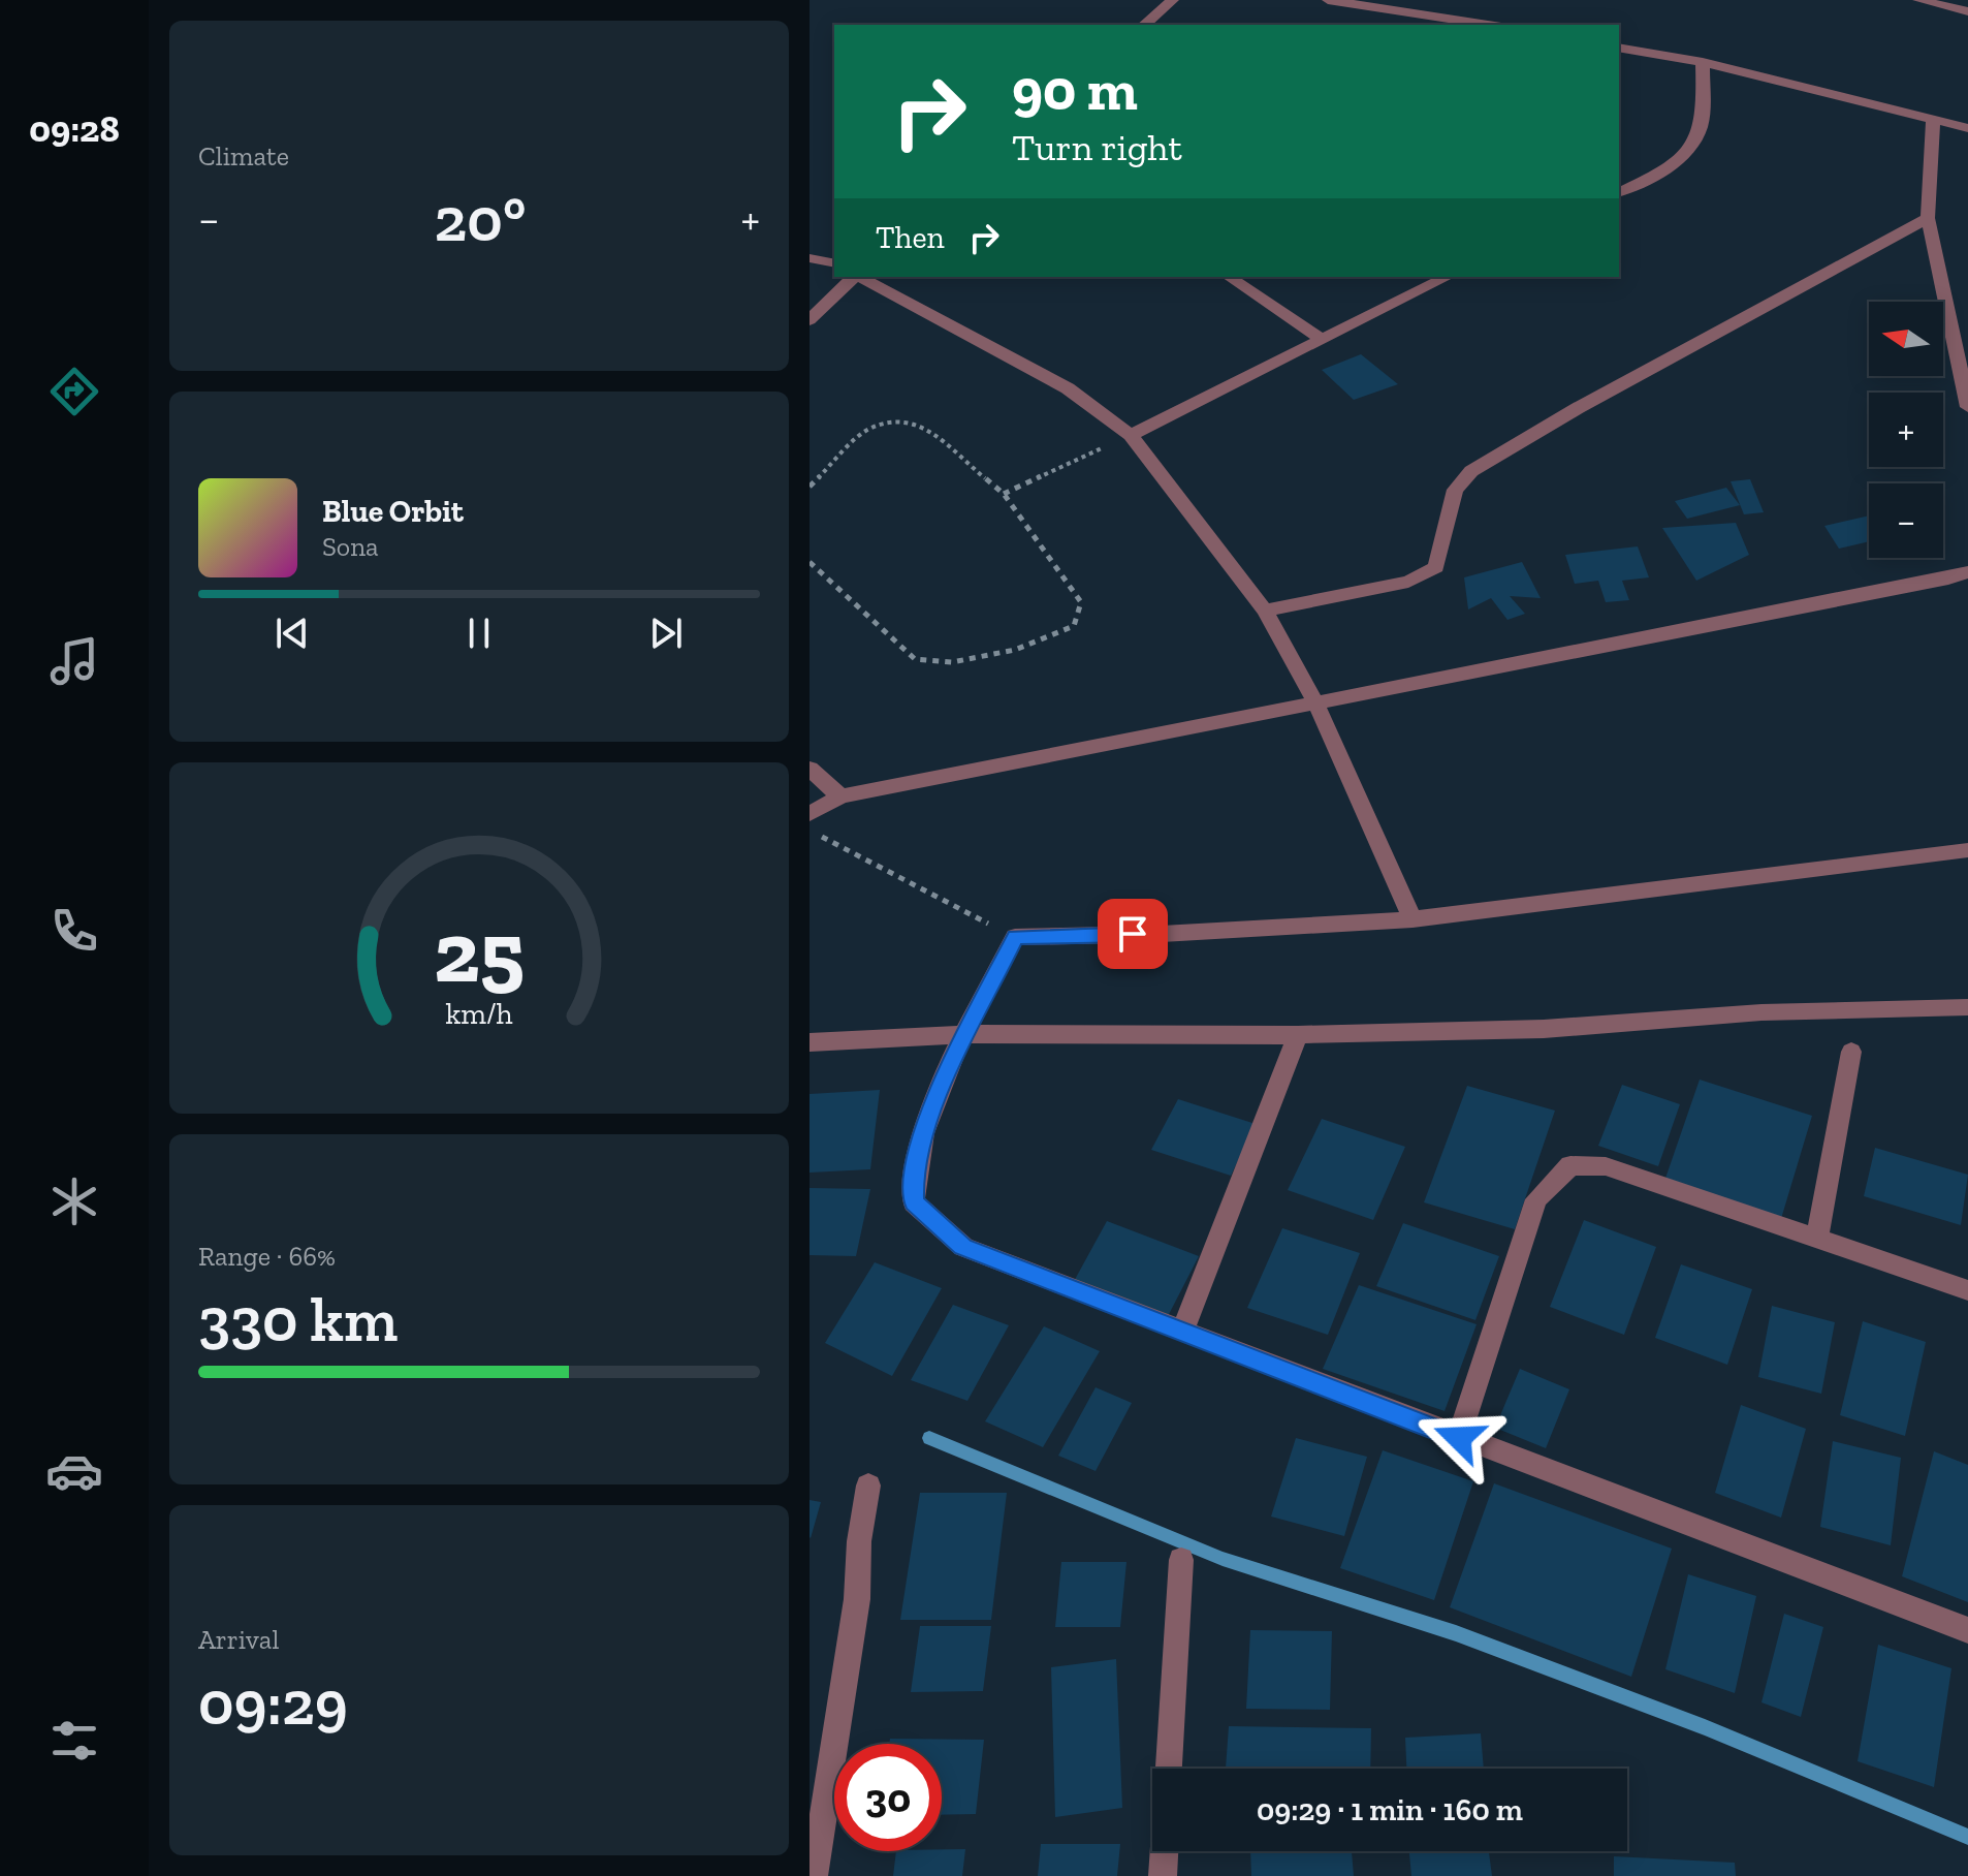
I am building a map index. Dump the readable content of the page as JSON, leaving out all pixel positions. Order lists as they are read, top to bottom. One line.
{"north":"left","page":{"tabs":"09:28","tile":["Climate",["Range · 66%","330 km"],["Arrival","09:29"]],"turn":["90 m","Turn right"],"heat":["−","20°","+"],"then":"Then","map_buttons":["+","−"],"song":["Blue Orbit","Sona"],"limit":"30","trip":"09:29 · 1 min · 160 m","gauge":["25","km/h"]}}
